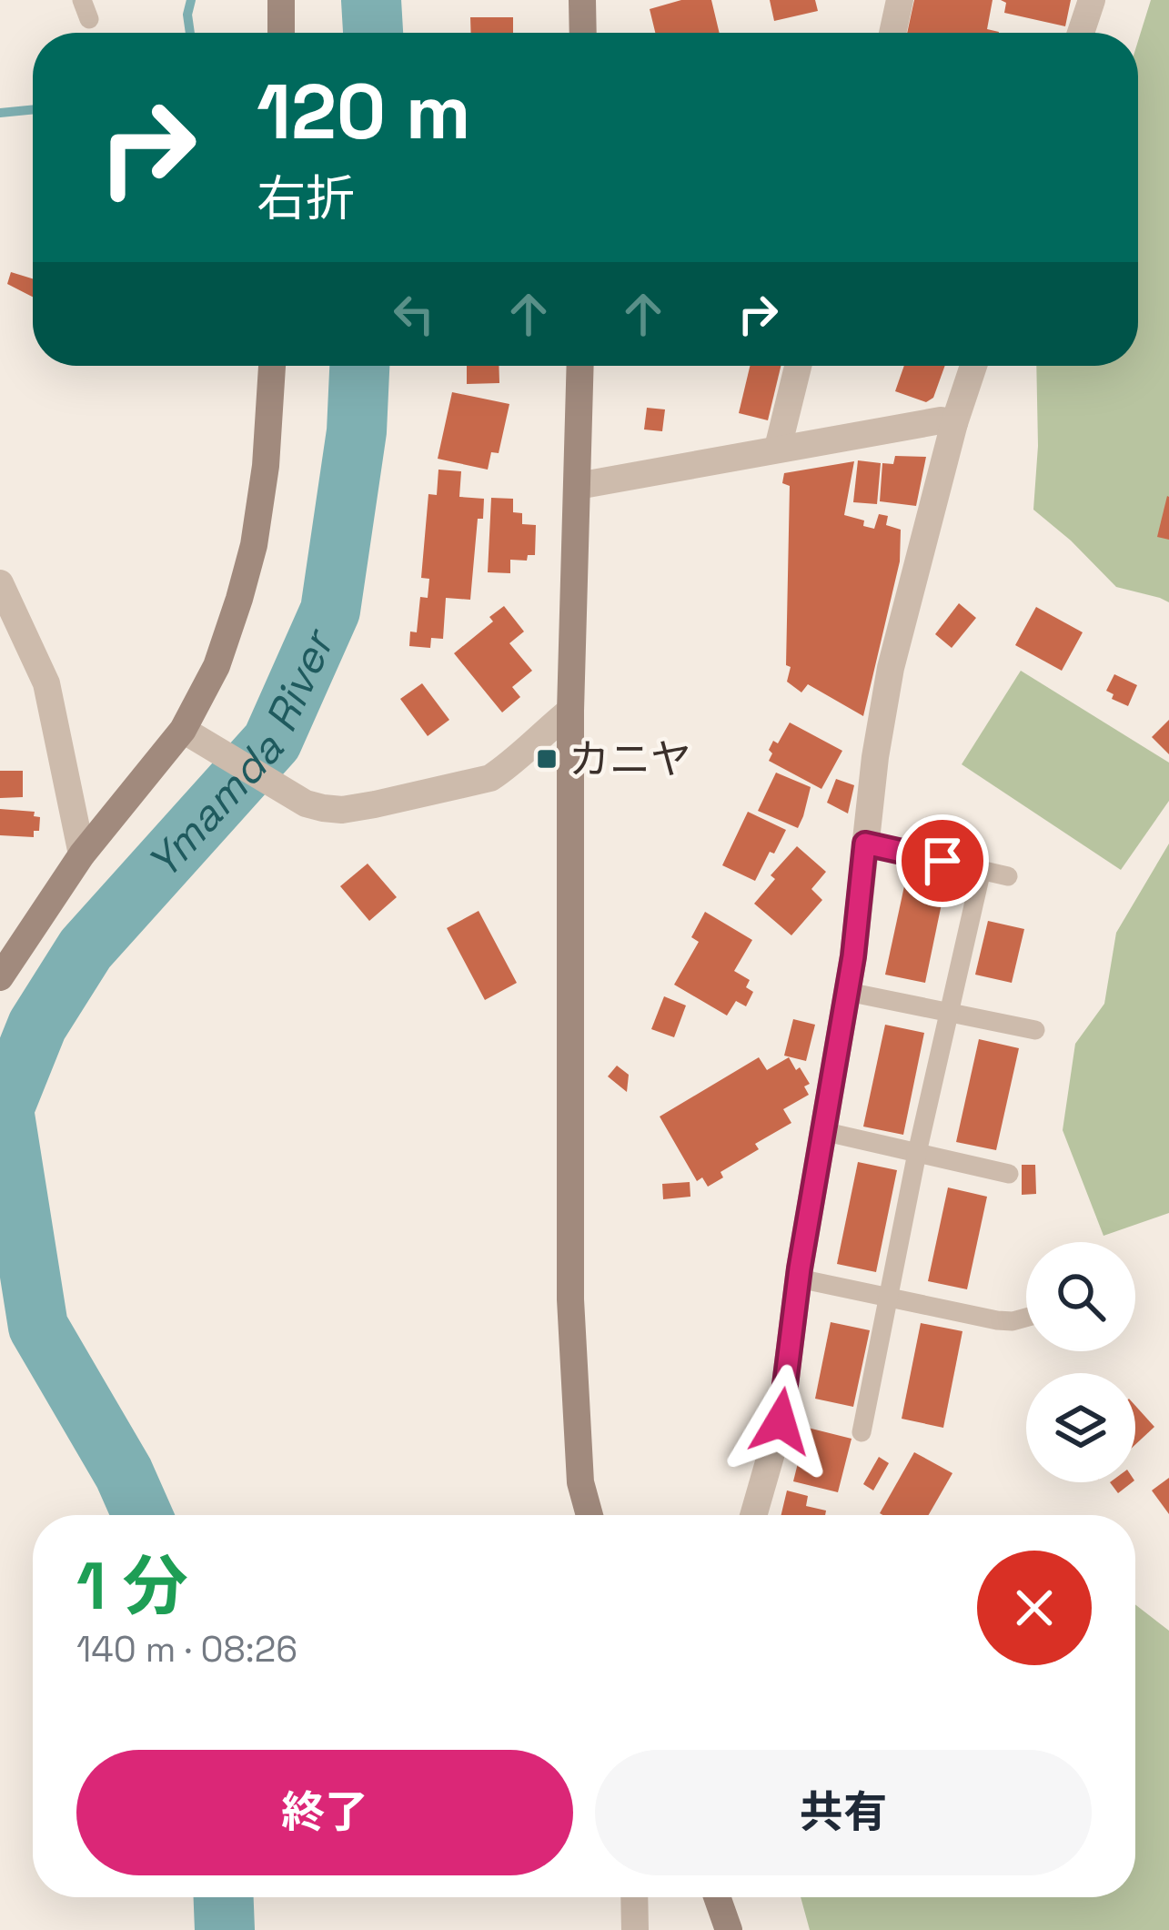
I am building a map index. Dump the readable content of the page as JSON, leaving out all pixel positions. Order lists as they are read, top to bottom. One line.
{"water":["Ymamda River"],"places":{"transit":["カニヤ"]},"page":{"turn":["120 m","右折"],"heading":["1 分","140 m · 08:26"],"buttons":["終了","共有"]}}
